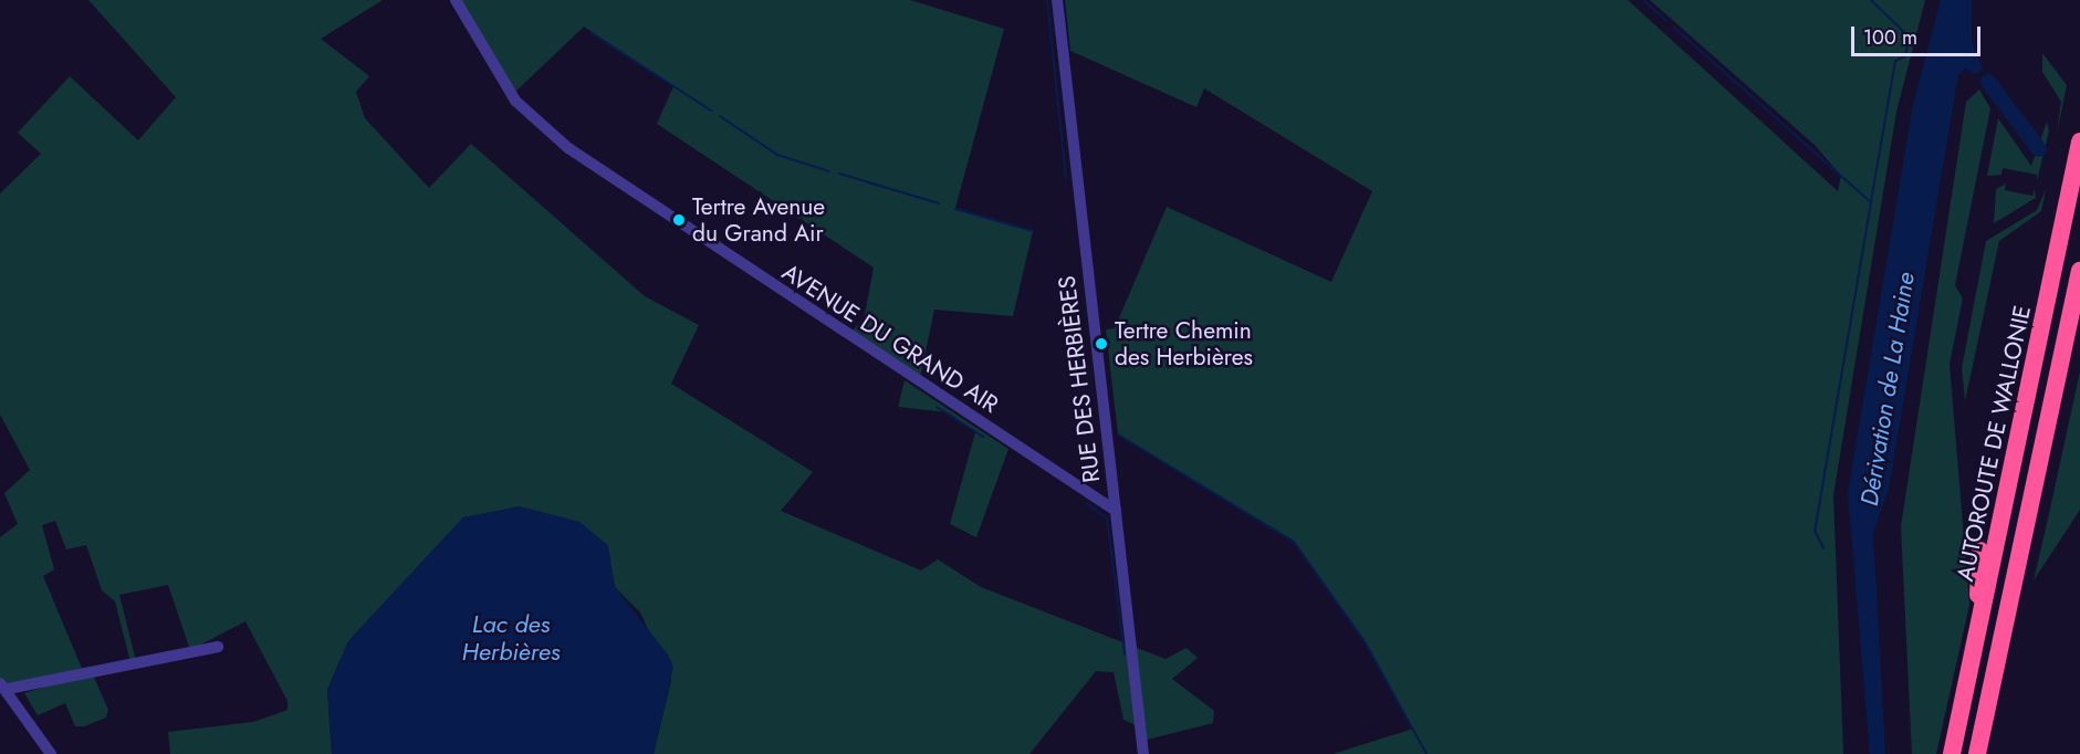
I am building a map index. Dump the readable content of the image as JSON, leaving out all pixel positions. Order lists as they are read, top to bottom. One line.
{"streets":{"highway":["AUTOROUTE DE WALLONIE"],"street":["AVENUE DU GRAND AIR","RUE DES HERBIÈRES"]},"crossings":[["AVENUE DU GRAND AIR","RUE DES HERBIÈRES"]],"water":["Dérivation de La Haine","Lac des Herbières"],"places":["Tertre Avenue du Grand Air","Tertre Chemin des Herbières"],"scale_bar":"100 m"}
